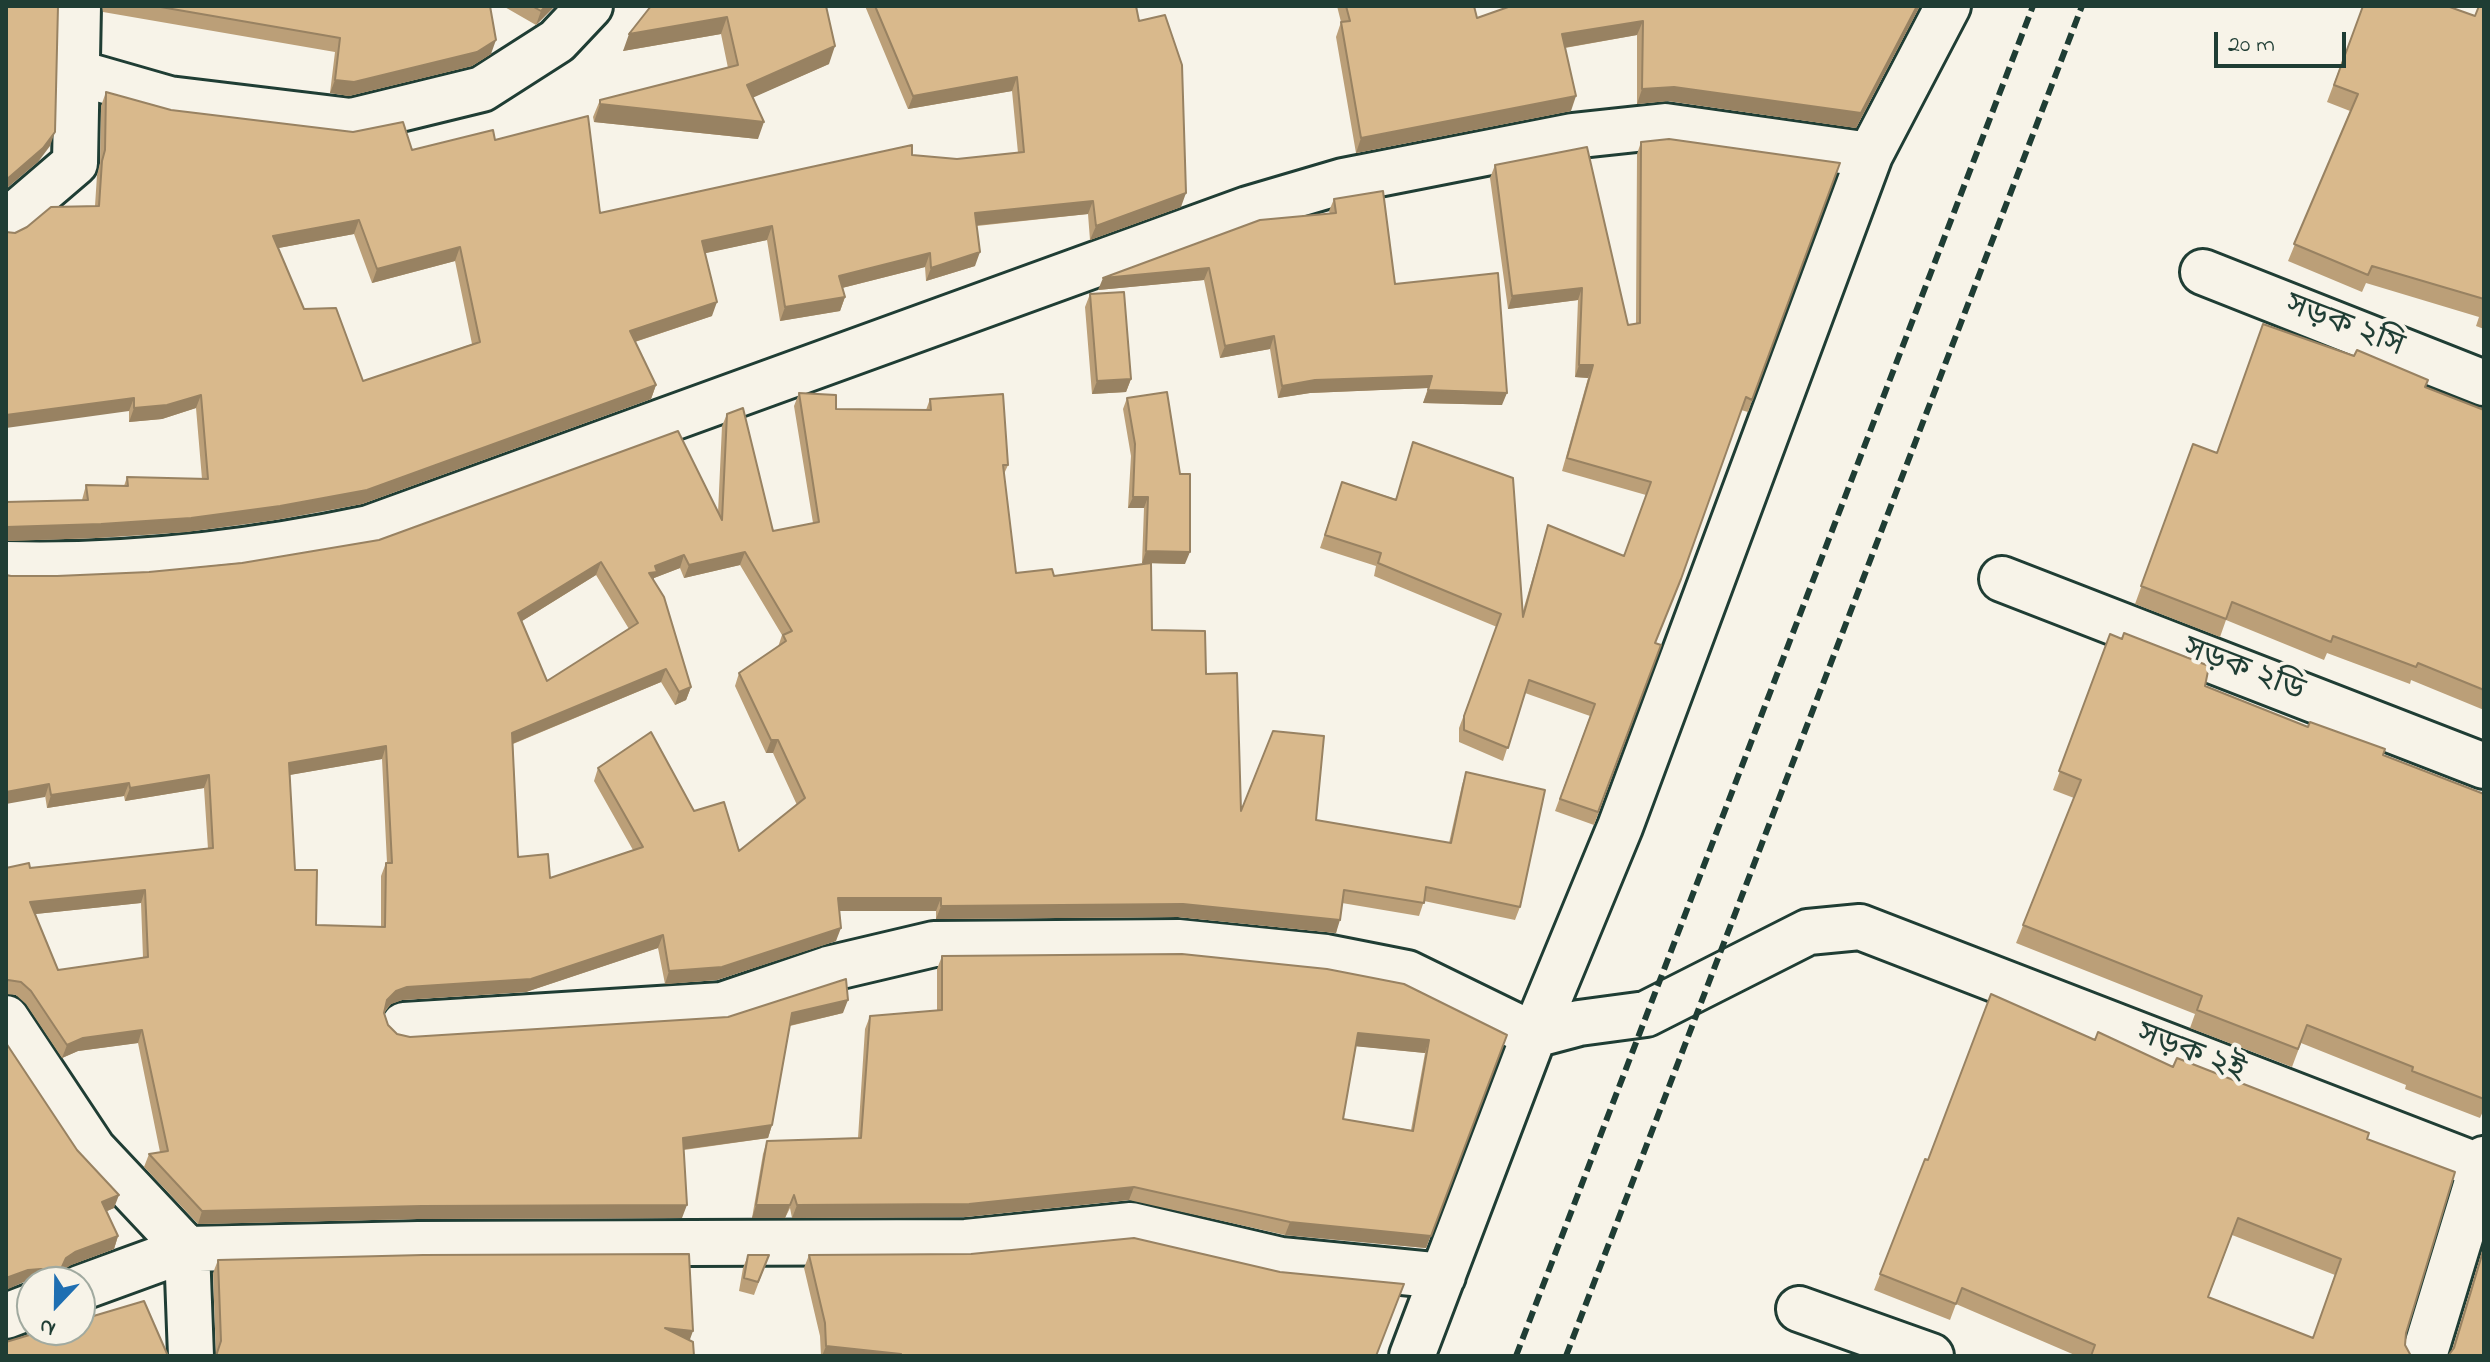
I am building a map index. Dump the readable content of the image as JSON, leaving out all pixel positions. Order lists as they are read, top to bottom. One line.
{"streets":{"street":["সড়ক ২সি","সড়ক ২ডি","সড়ক ২ই"]},"scale_bar":"20 m","north":"bottom"}
